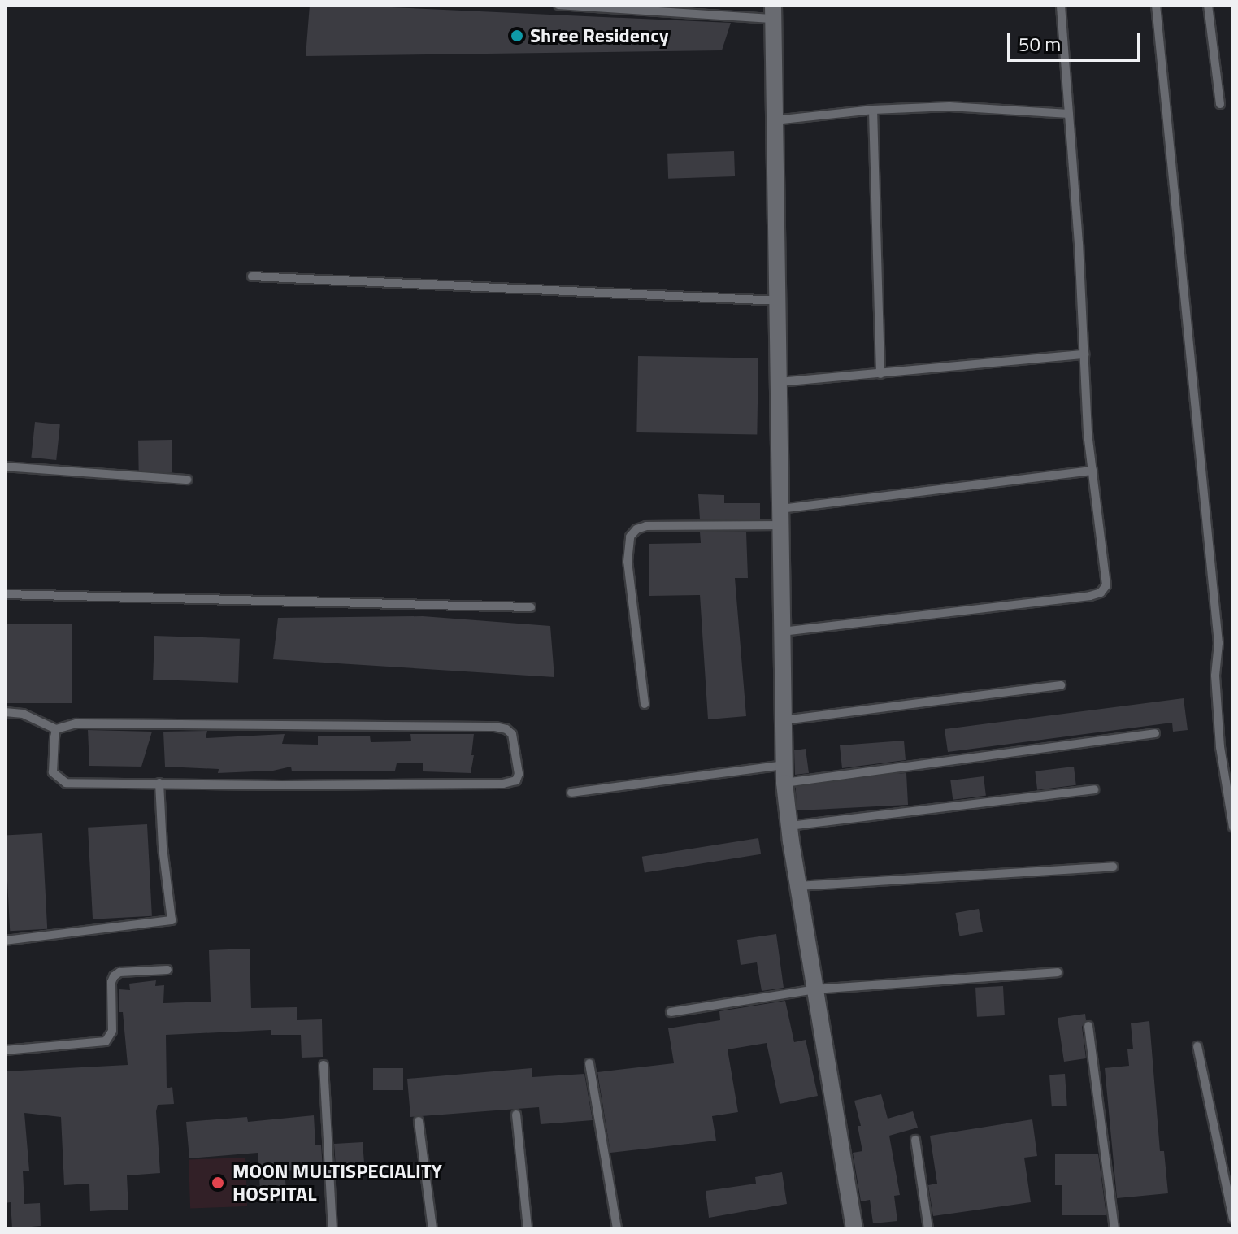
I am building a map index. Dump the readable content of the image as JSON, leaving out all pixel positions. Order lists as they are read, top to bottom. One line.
{"places":["Shree Residency","MOON MULTISPECIALITY HOSPITAL"],"scale_bar":"50 m"}
